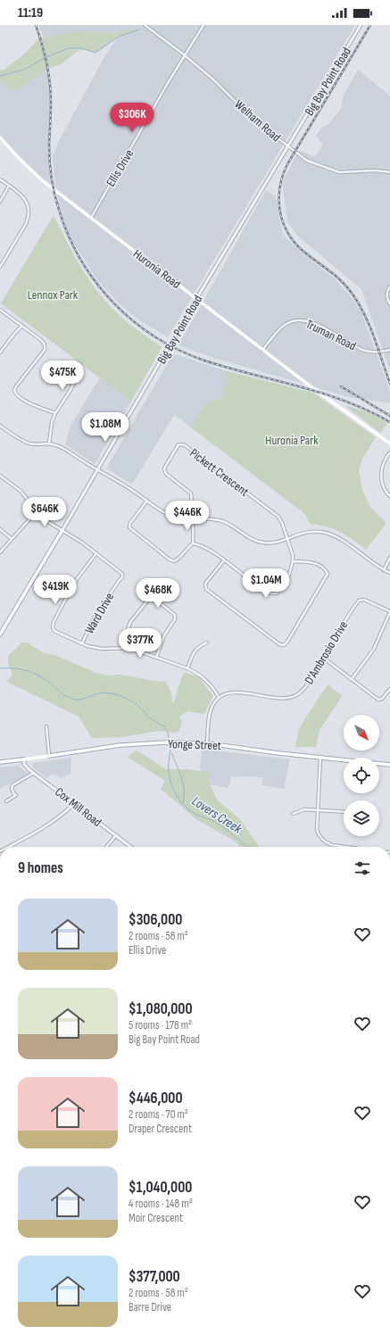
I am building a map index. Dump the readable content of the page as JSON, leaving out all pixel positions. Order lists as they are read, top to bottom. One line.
{"streets":{"main road":["Big Bay Point Road","Huronia Road","Yonge Street"],"street":["Welham Road","Ellis Drive","Truman Road","Pickett Crescent","Ward Drive","D'Ambrosio Drive","Cox Mill Road"]},"crossings":[["Big Bay Point Road","Welham Road"],["Big Bay Point Road","Huronia Road"],["Big Bay Point Road","Ward Drive"],["Welham Road","Ellis Drive"],["Ellis Drive","Huronia Road"],["Huronia Road","Truman Road"],["Yonge Street","Cox Mill Road"]],"water":["Lovers Creek"],"parks":["Lennox Park","Huronia Park"],"north":"bottom right","page":{"status":"11:19","price":["$306K","$475K","$1.08M","$646K","$446K","$1.04M","$419K","$468K","$377K"],"heading":"9 homes","list":[{"name":"$306,000","note":"2 rooms · 58 m² · Ellis Drive"},{"name":"$1,080,000","note":"5 rooms · 178 m² · Big Bay Point Road"},{"name":"$446,000","note":"2 rooms · 70 m² · Draper Crescent"},{"name":"$1,040,000","note":"4 rooms · 148 m² · Moir Crescent"},{"name":"$377,000","note":"2 rooms · 58 m² · Barre Drive"}]}}
